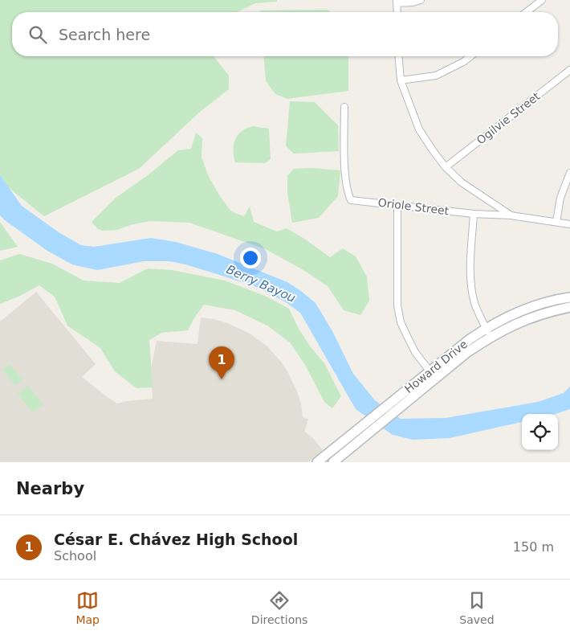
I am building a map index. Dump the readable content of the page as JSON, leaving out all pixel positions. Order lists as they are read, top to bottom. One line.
{"streets":{"main road":["Howard Drive"],"street":["Ogilvie Street","Oriole Street"]},"water":["Berry Bayou"],"page":{"search":"Search here","pins":"1","heading":"Nearby","list":[{"mark":"1","name":"César E. Chávez High School","note":"School","value":"150 m"}],"nav":["Map","Directions","Saved"]}}
